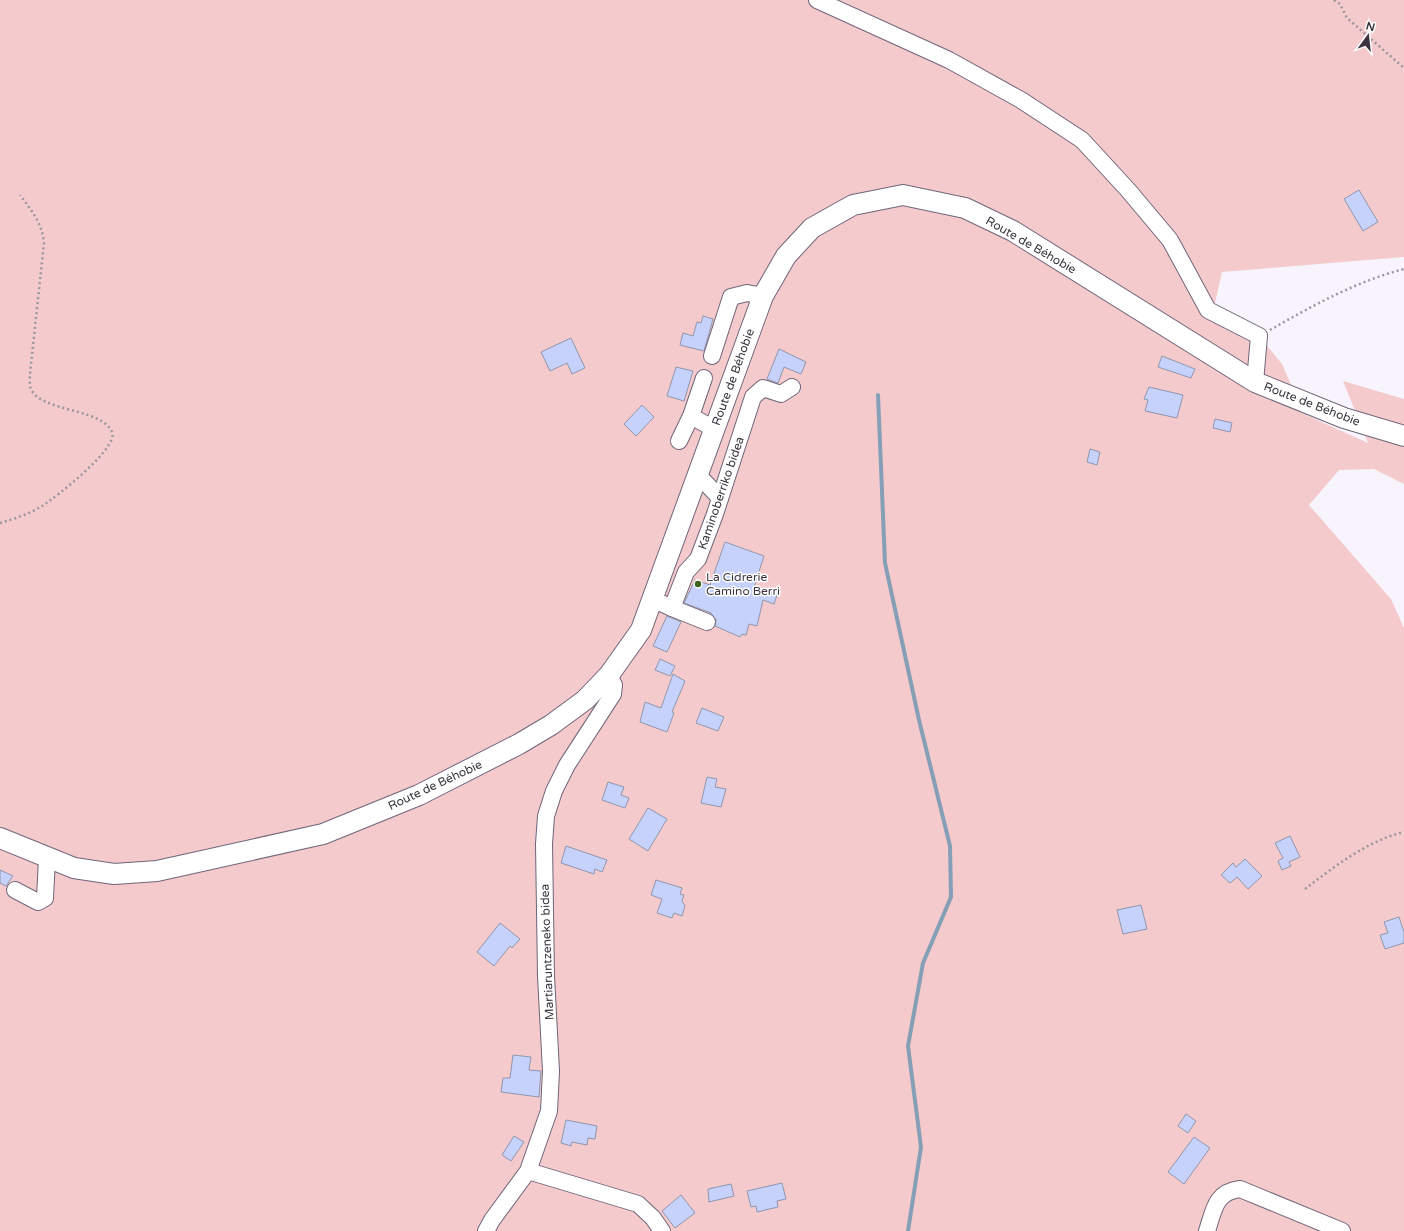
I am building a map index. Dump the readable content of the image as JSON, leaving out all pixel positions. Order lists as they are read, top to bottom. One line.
{"streets":{"main road":["Route de Béhobie"],"street":["Kaminoberriko bidea","Martiaruntzeneko bidea"]},"crossings":[["Route de Béhobie","Martiaruntzeneko bidea"]],"places":["La Cidrerie Camino Berri"],"north":"top"}
